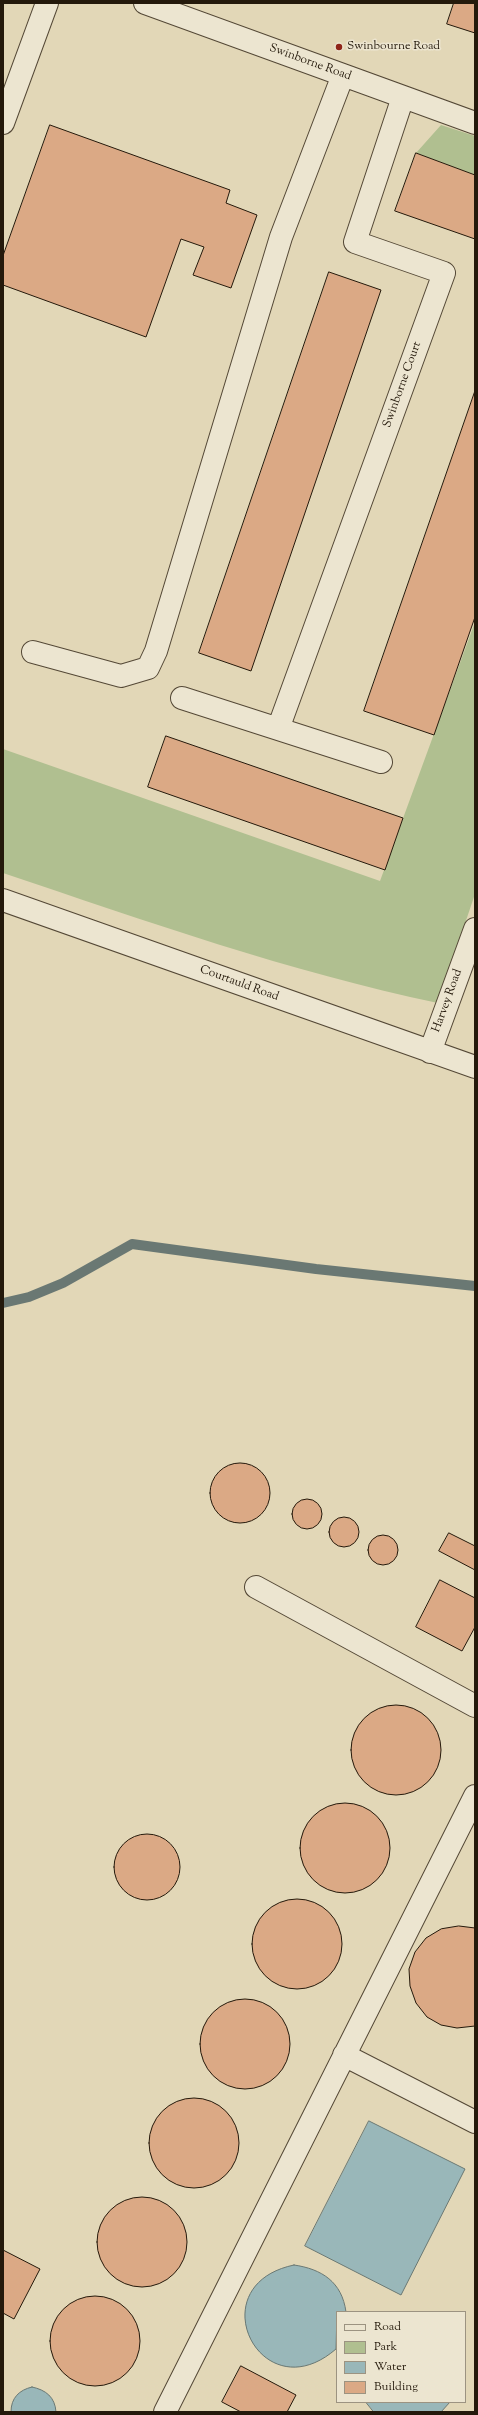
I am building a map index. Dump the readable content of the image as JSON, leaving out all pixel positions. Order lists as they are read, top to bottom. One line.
{"streets":{"street":["Swinborne Road","Swinborne Court","Courtauld Road","Harvey Road"]},"crossings":[["Swinborne Road","Swinborne Court"],["Courtauld Road","Harvey Road"]],"places":["Swinbourne Road"],"legend":["Road","Park","Water","Building"]}
